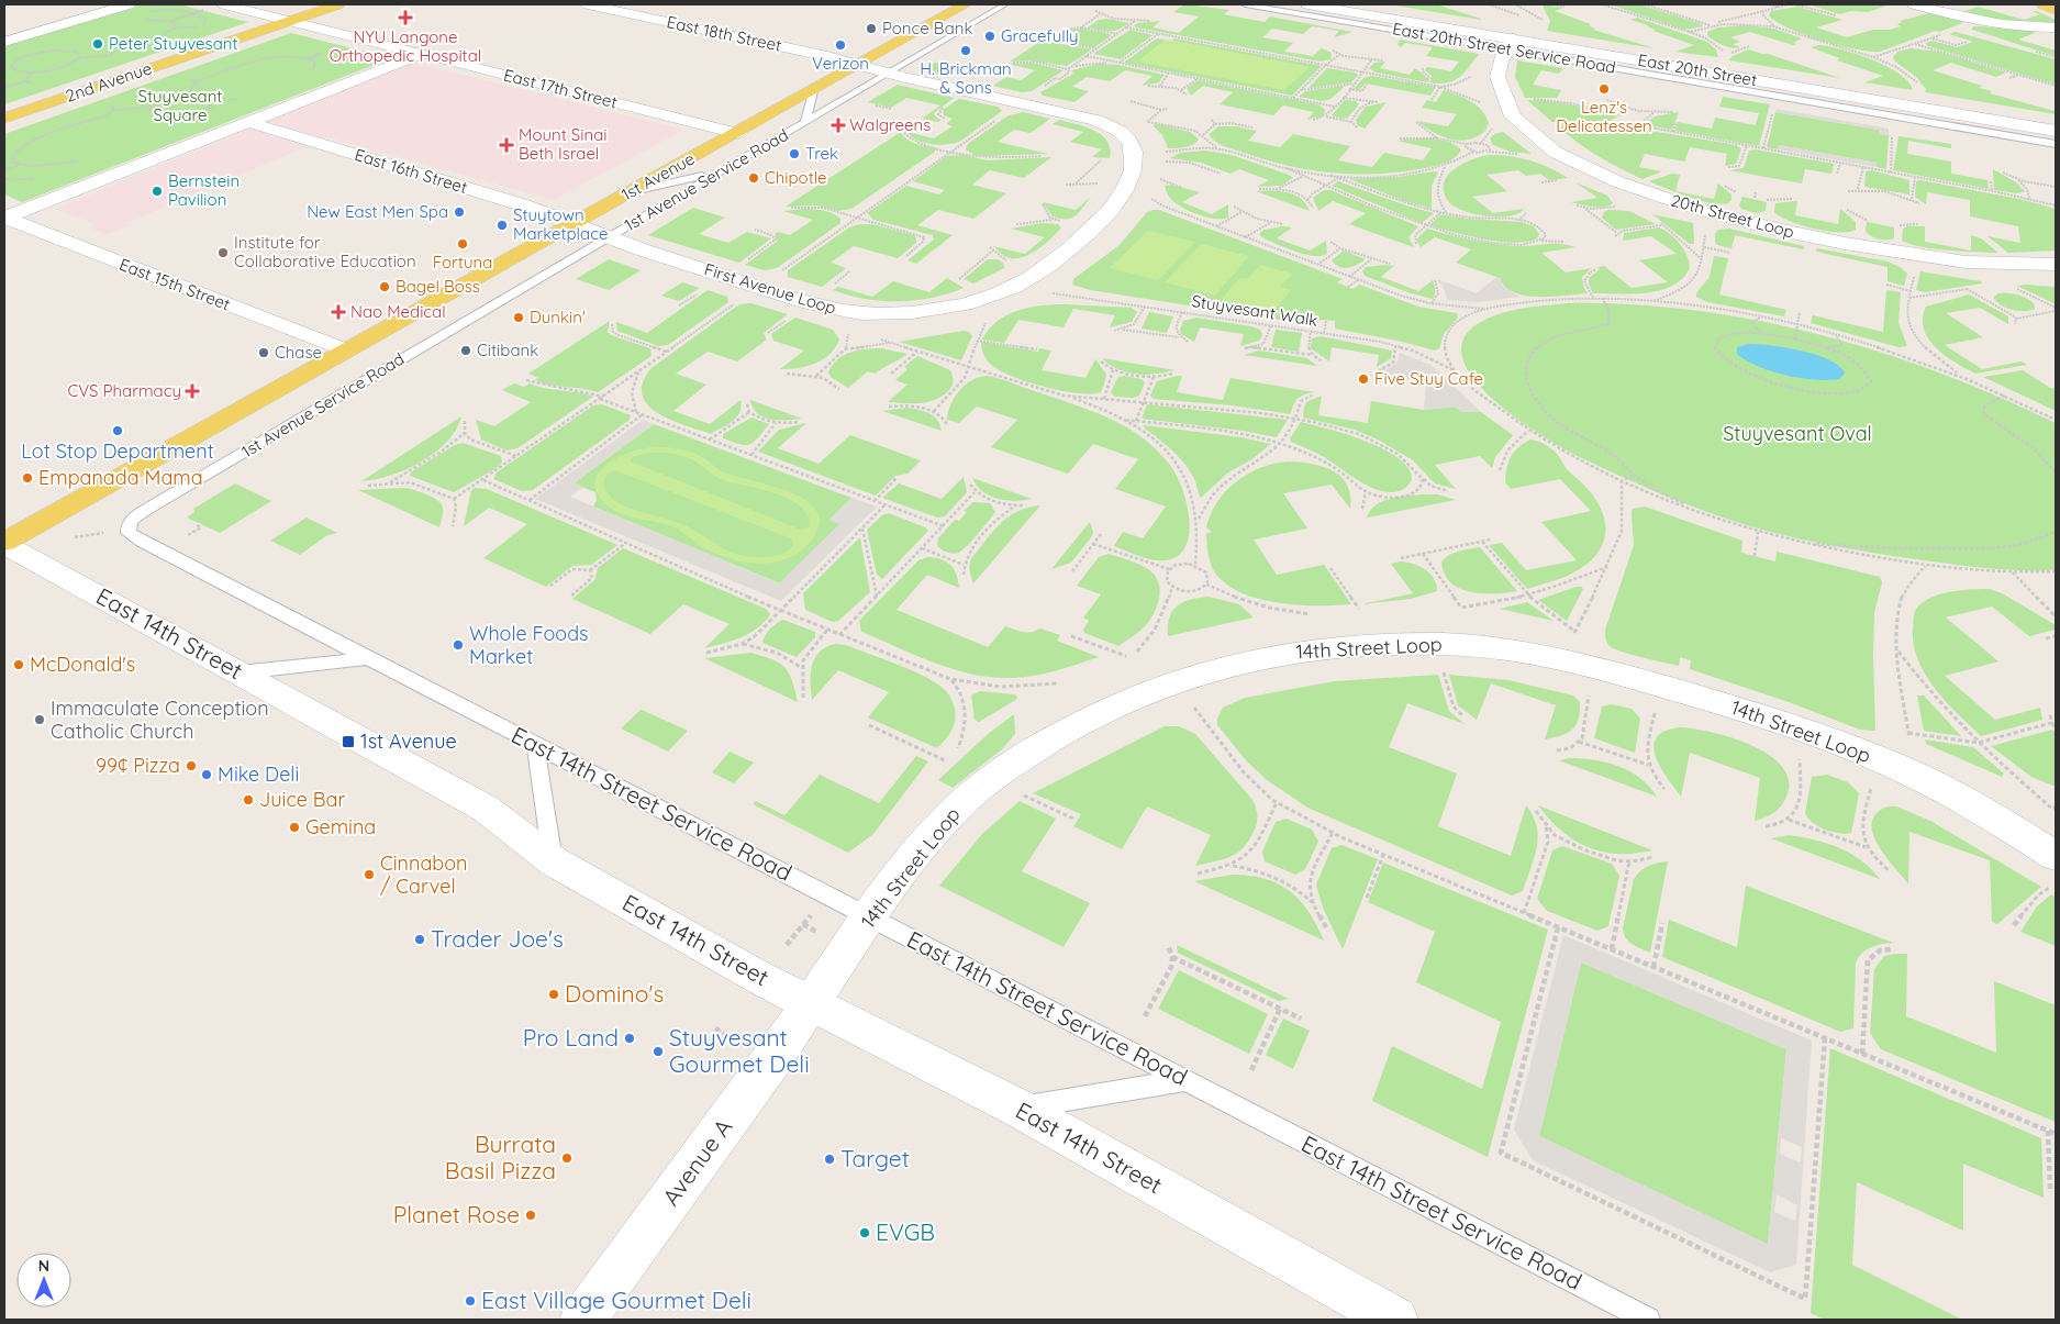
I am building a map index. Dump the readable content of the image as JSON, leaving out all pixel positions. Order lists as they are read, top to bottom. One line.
{"streets":{"main road":["2nd Avenue","1st Avenue"],"street":["East 18th Street","East 20th Street","East 17th Street","East 16th Street","20th Street Loop","East 15th Street","First Avenue Loop","East 14th Street","14th Street Loop","Avenue A"],"lane":["East 20th Street Service Road","1st Avenue Service Road","East 14th Street Service Road"],"path":["Stuyvesant Walk"]},"crossings":[["East 18th Street","1st Avenue"],["East 18th Street","First Avenue Loop"],["East 20th Street Service Road","East 20th Street"],["East 20th Street Service Road","20th Street Loop"],["East 20th Street","20th Street Loop"],["2nd Avenue","East 17th Street"],["East 17th Street","1st Avenue"],["East 16th Street","1st Avenue"],["East 16th Street","First Avenue Loop"],["1st Avenue","East 15th Street"],["1st Avenue","First Avenue Loop"],["1st Avenue","East 14th Street"],["1st Avenue Service Road","First Avenue Loop"],["1st Avenue Service Road","East 14th Street Service Road"],["East 14th Street","14th Street Loop"],["East 14th Street","Avenue A"],["14th Street Loop","East 14th Street Service Road"],["14th Street Loop","Avenue A"]],"parks":["Stuyvesant Square","Stuyvesant Oval"],"places":{"health":["NYU Langone Orthopedic Hospital","Walgreens","Mount Sinai Beth Israel","Nao Medical","CVS Pharmacy"],"other":["Ponce Bank","Gracefully","Peter Stuyvesant","Verizon","H. Brickman & Sons","Lenz's Delicatessen","Trek","Chipotle","Bernstein Pavilion","New East Men Spa","Stuytown Marketplace","Fortuna","Institute for Collaborative Education","Bagel Boss","Dunkin'","Citibank","Chase","Five Stuy Cafe","Lot Stop Department","Empanada Mama","Whole Foods Market","McDonald's","Immaculate Conception Catholic Church","99¢ Pizza","Mike Deli","Juice Bar","Gemina","Cinnabon / Carvel","Trader Joe's","Domino's","Pro Land","Stuyvesant Gourmet Deli","Burrata Basil Pizza","Target","Planet Rose","EVGB","East Village Gourmet Deli"],"transit":["1st Avenue"]},"north":"top"}
